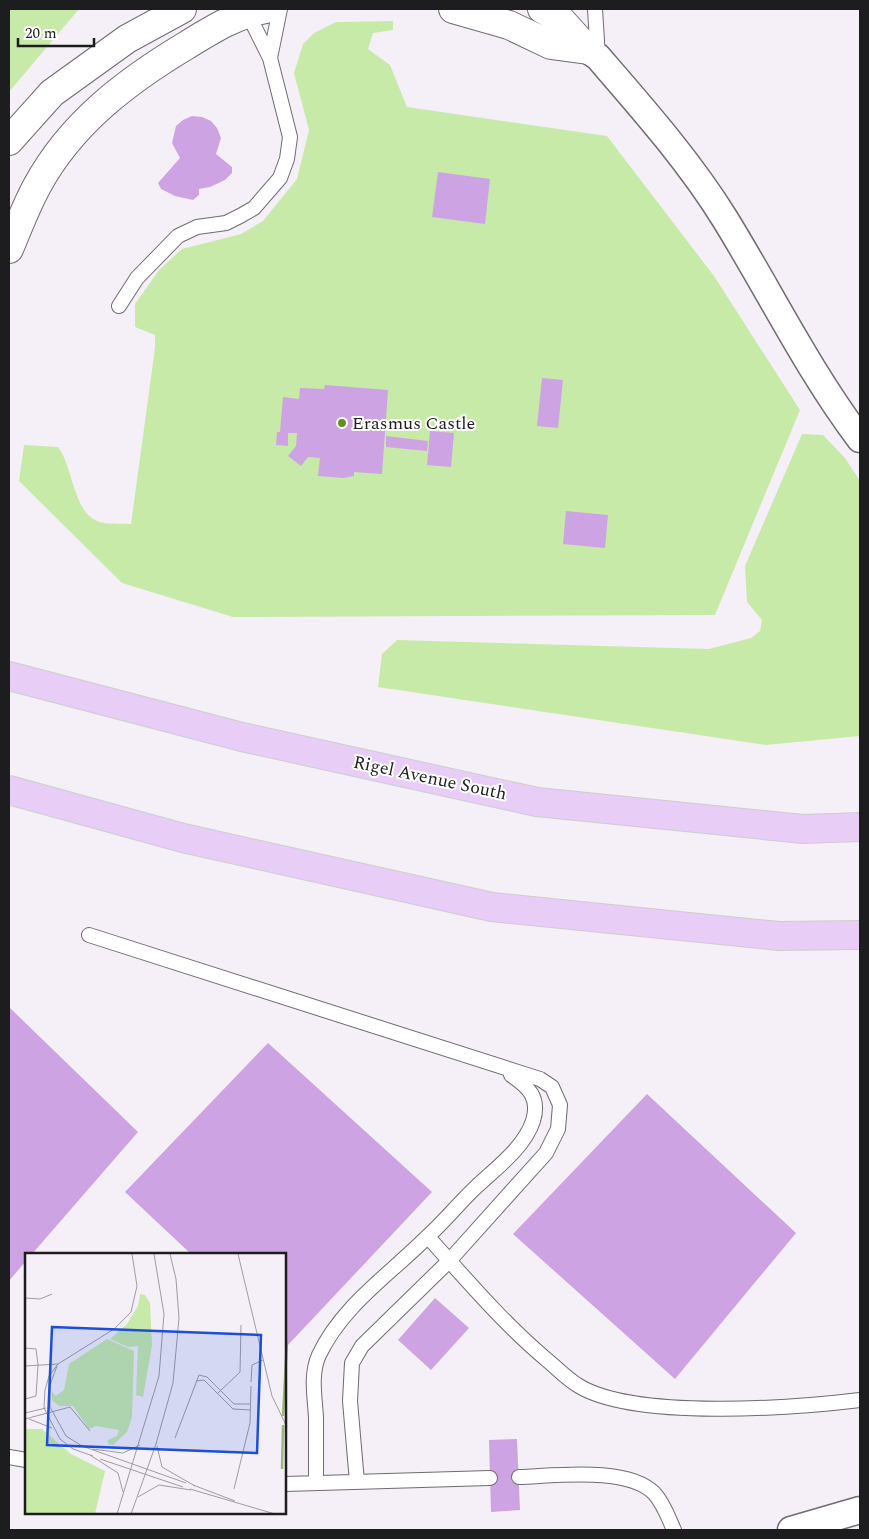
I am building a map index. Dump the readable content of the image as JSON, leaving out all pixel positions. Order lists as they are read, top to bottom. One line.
{"streets":{"main road":["Rigel Avenue South"]},"places":["Erasmus Castle"],"scale_bar":"20 m"}
